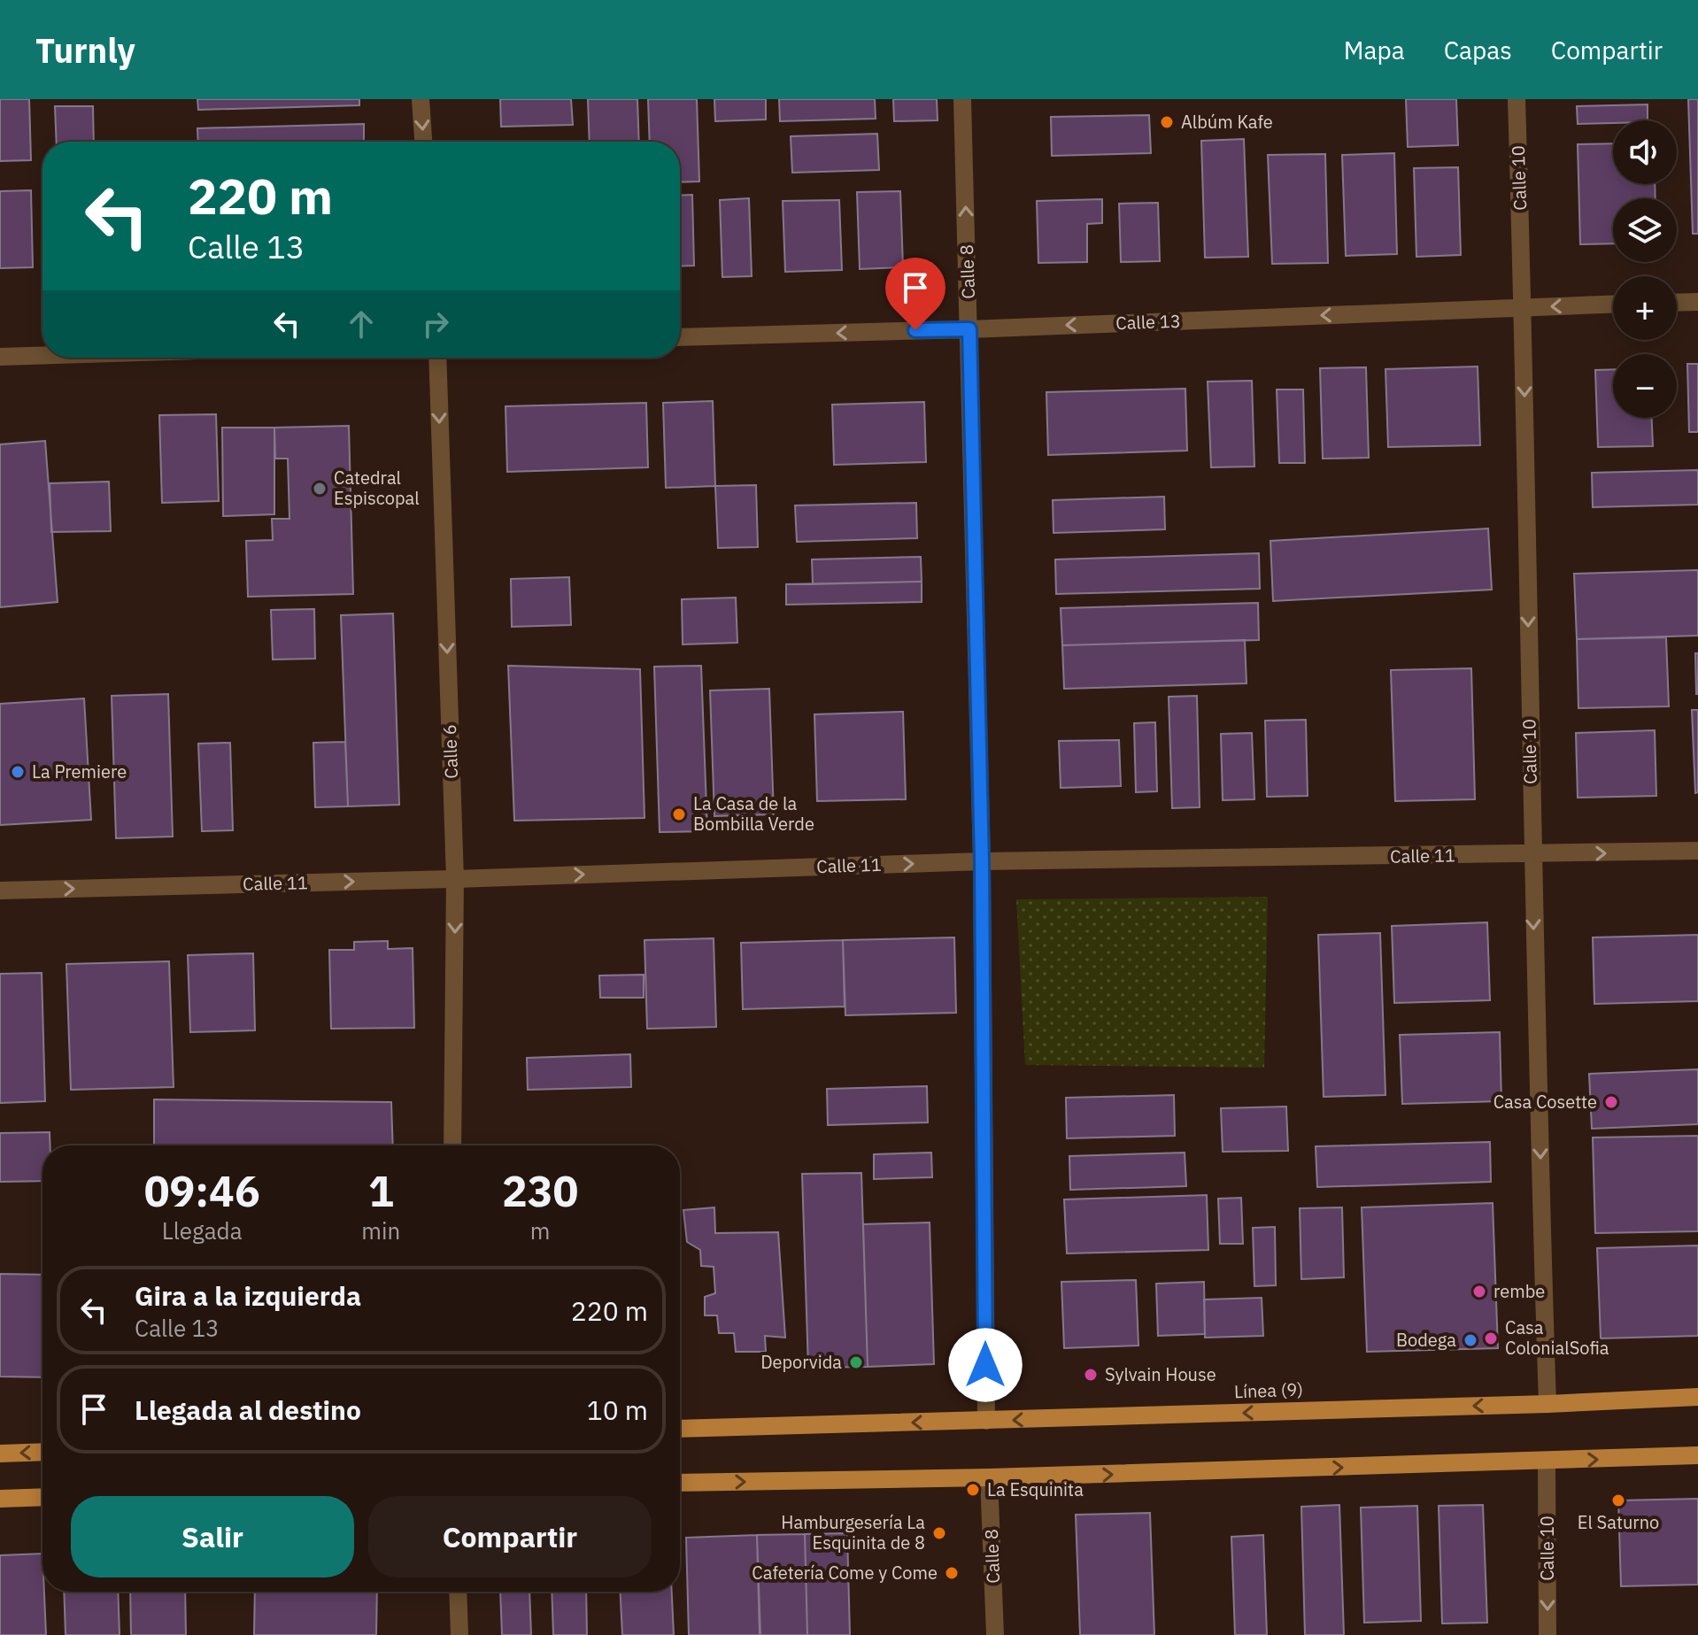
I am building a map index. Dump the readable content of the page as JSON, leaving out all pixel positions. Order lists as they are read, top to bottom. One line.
{"streets":{"main road":["Línea (9)"],"street":["Calle 10","Calle 8","Calle 13","Calle 6","Calle 11"]},"crossings":[["Calle 10","Calle 13"],["Calle 10","Calle 11"],["Calle 10","Línea (9)"],["Calle 8","Calle 13"],["Calle 8","Calle 11"],["Calle 8","Línea (9)"],["Calle 6","Calle 11"]],"one_way":["Calle 10","Calle 13","Calle 6","Calle 11"],"places":["Albúm Kafe","Catedral Espiscopal","La Premiere","La Casa de la Bombilla Verde","Casa Cosette","rembe","Casa ColonialSofia","Bodega","Deporvida","Sylvain House","La Esquinita","El Saturno","Hamburgesería La Esquinita de 8","Cafetería Come y Come"],"page":{"header":"Turnly","nav":["Mapa","Capas","Compartir"],"map_buttons":["+","−"],"turn":["220 m","Calle 13"],"eta":["09:46","Llegada","1","min","230","m"],"list":[{"name":"Gira a la izquierda","note":"Calle 13","value":"220 m"},{"name":"Llegada al destino","value":"10 m"}],"buttons":["Salir","Compartir"]}}
